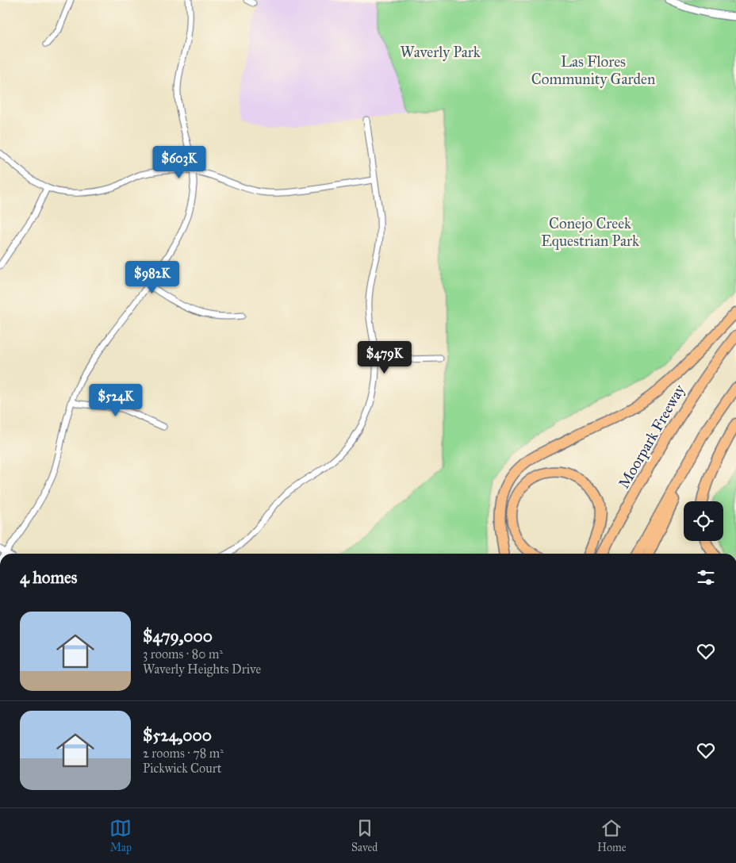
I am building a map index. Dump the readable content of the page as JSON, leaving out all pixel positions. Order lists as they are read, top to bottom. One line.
{"streets":{"highway":["Moorpark Freeway"]},"parks":["Waverly Park","Las Flores Community Garden","Conejo Creek Equestrian Park"],"page":{"price":["$603K","$982K","$479K","$524K"],"heading":"4 homes","list":[{"name":"$479,000","note":"3 rooms · 80 m² · Waverly Heights Drive"},{"name":"$524,000","note":"2 rooms · 78 m² · Pickwick Court"}],"tabs":["Map","Saved","Home"]}}
